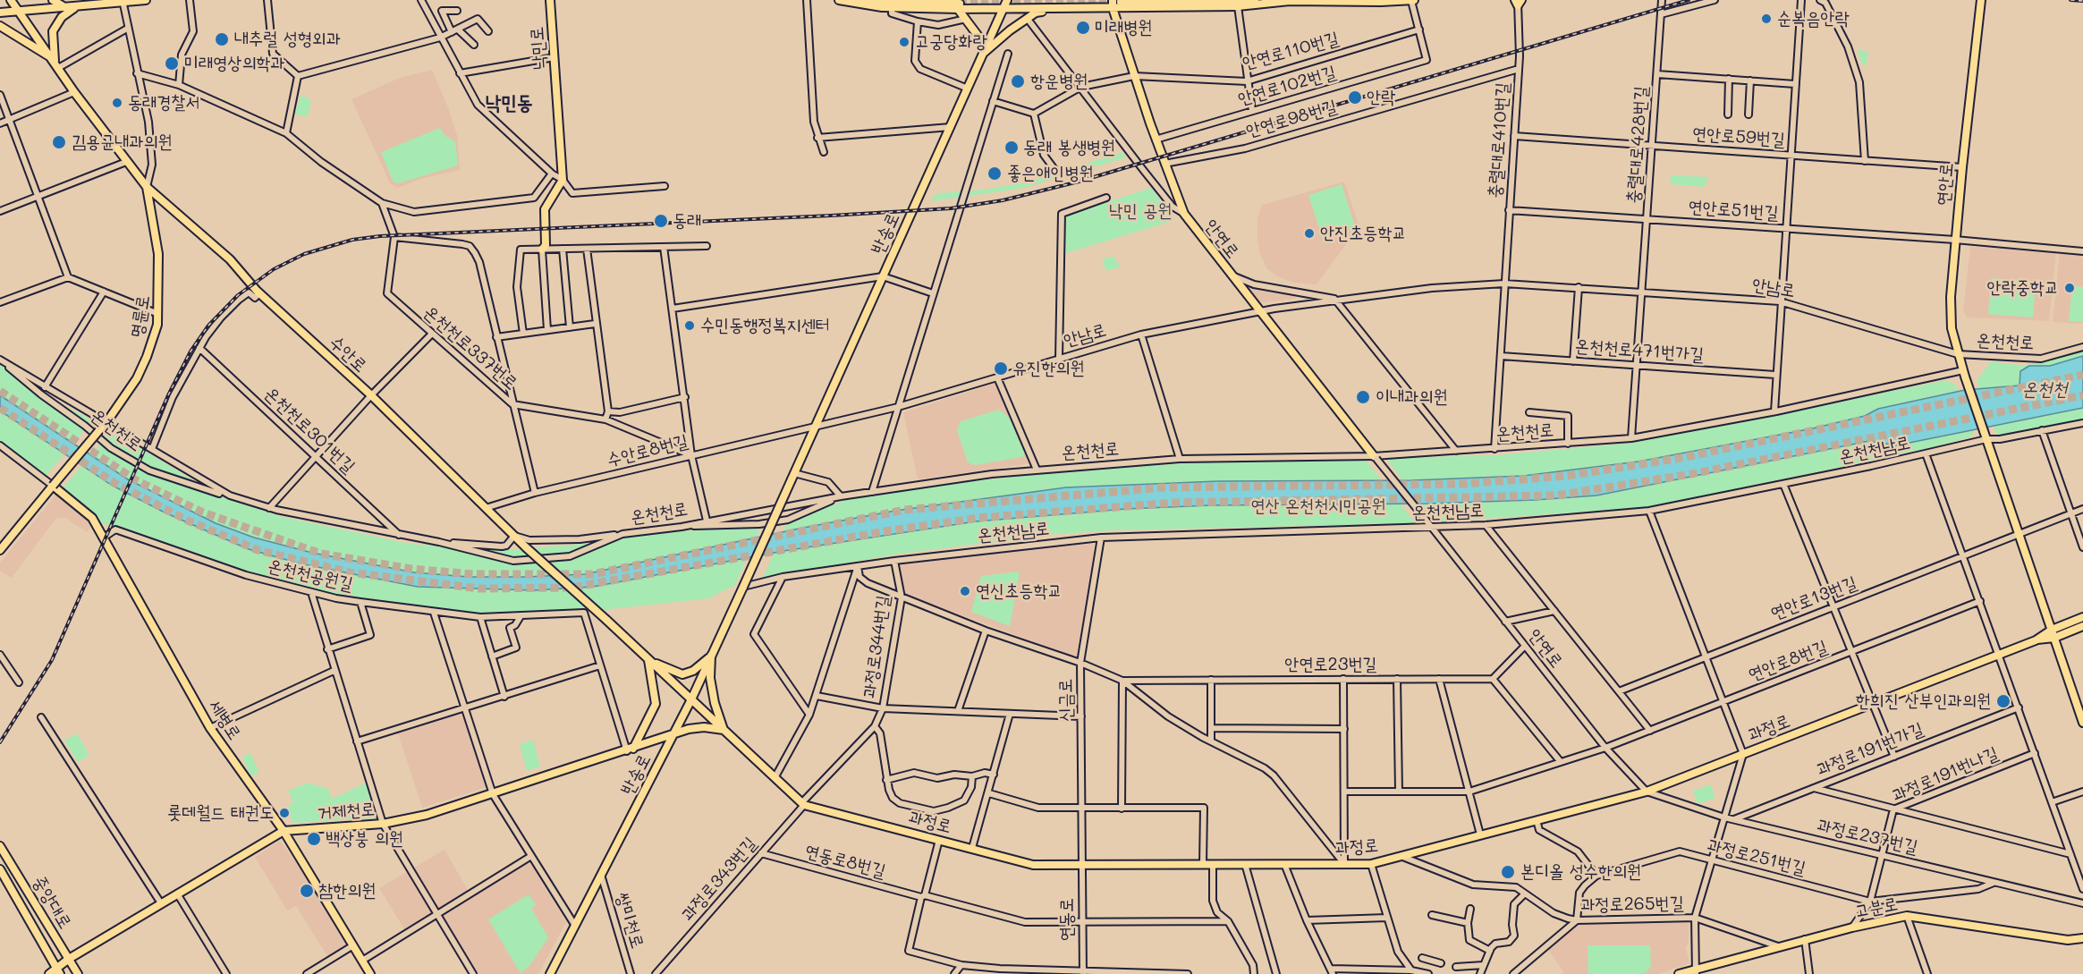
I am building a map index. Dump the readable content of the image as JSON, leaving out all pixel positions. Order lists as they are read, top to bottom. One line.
{"streets":{"main road":["낙민로","연안로","반송로","안연로","명륜로","수안로","세병로","과정로","거제천로","중앙대로","고분로"],"street":["안연로110번길","안연로102번길","안연로98번길","연안로59번길","충렬대로410번길","충렬대로428번길","연안로51번길","안남로","온천천로","온천천로337번로","온천천로471번가길","온천천로301번길","온천천남로","수안로8번길","온천천공원길","연안로13번길","과정로344번길","연안로8번길","안연로23번길","신금로","과정로191번가길","과정로191번나길","과정로237번길","과정로251번길","연동로8번길","과정로343번길","과정로265번길","연동로","쌍미천로"]},"crossings":[["안연로110번길","안연로102번길"],["안연로110번길","안연로"],["안연로102번길","안연로"],["안연로98번길","충렬대로410번길"],["안연로98번길","안연로"],["연안로59번길","충렬대로410번길"],["연안로59번길","충렬대로428번길"],["연안로59번길","연안로"],["충렬대로410번길","연안로51번길"],["충렬대로410번길","안남로"],["충렬대로410번길","온천천로"],["충렬대로410번길","온천천로471번가길"],["충렬대로428번길","연안로51번길"],["충렬대로428번길","안남로"],["충렬대로428번길","온천천로"],["충렬대로428번길","온천천로471번가길"],["연안로","연안로51번길"],["연안로","안남로"],["연안로","온천천로"],["연안로","온천천남로"],["반송로","안남로"],["반송로","온천천남로"],["반송로","수안로8번길"],["반송로","과정로"],["반송로","거제천로"],["반송로","쌍미천로"],["안연로","안남로"],["안연로","온천천로"],["안연로","온천천남로"],["안연로","연안로8번길"],["안연로","과정로"],["안연로","과정로237번길"],["안남로","온천천로"],["안남로","수안로8번길"],["명륜로","수안로"],["명륜로","세병로"],["온천천로","온천천로301번길"],["온천천로337번로","수안로8번길"],["수안로","수안로8번길"],["수안로","과정로"],["온천천남로","과정로344번길"],["온천천남로","신금로"],["온천천공원길","세병로"],["과정로344번길","과정로"],["과정로344번길","과정로343번길"],["신금로","과정로"],["신금로","연동로"],["세병로","거제천로"],["과정로","거제천로"],["과정로","과정로237번길"],["과정로","과정로343번길"],["과정로","과정로265번길"],["과정로","연동로"],["과정로191번가길","과정로237번길"],["과정로191번나길","과정로237번길"],["과정로191번나길","과정로251번길"],["과정로191번나길","고분로"],["거제천로","중앙대로"],["과정로237번길","과정로251번길"],["연동로8번길","과정로343번길"],["연동로8번길","연동로"],["과정로265번길","고분로"]],"districts":["낙민동"],"water":["온천천"],"parks":["낙민 공원","연산 온천천시민공원"],"places":["순복음안락","미래병원","내추럴 성형외과","고궁당화랑","미래영상의학과","항운병원","안락","동래경찰서","김용균내과의원","동래 봉생병원","좋은애인병원","동래","안진초등학교","안락중학교","수민동행정복지센터","유진한의원","이내과의원","연신초등학교","한희진 산부인과의원","롯데월드 태권도","백상붕 의원","본디올 성수한의원","참한의원"]}
